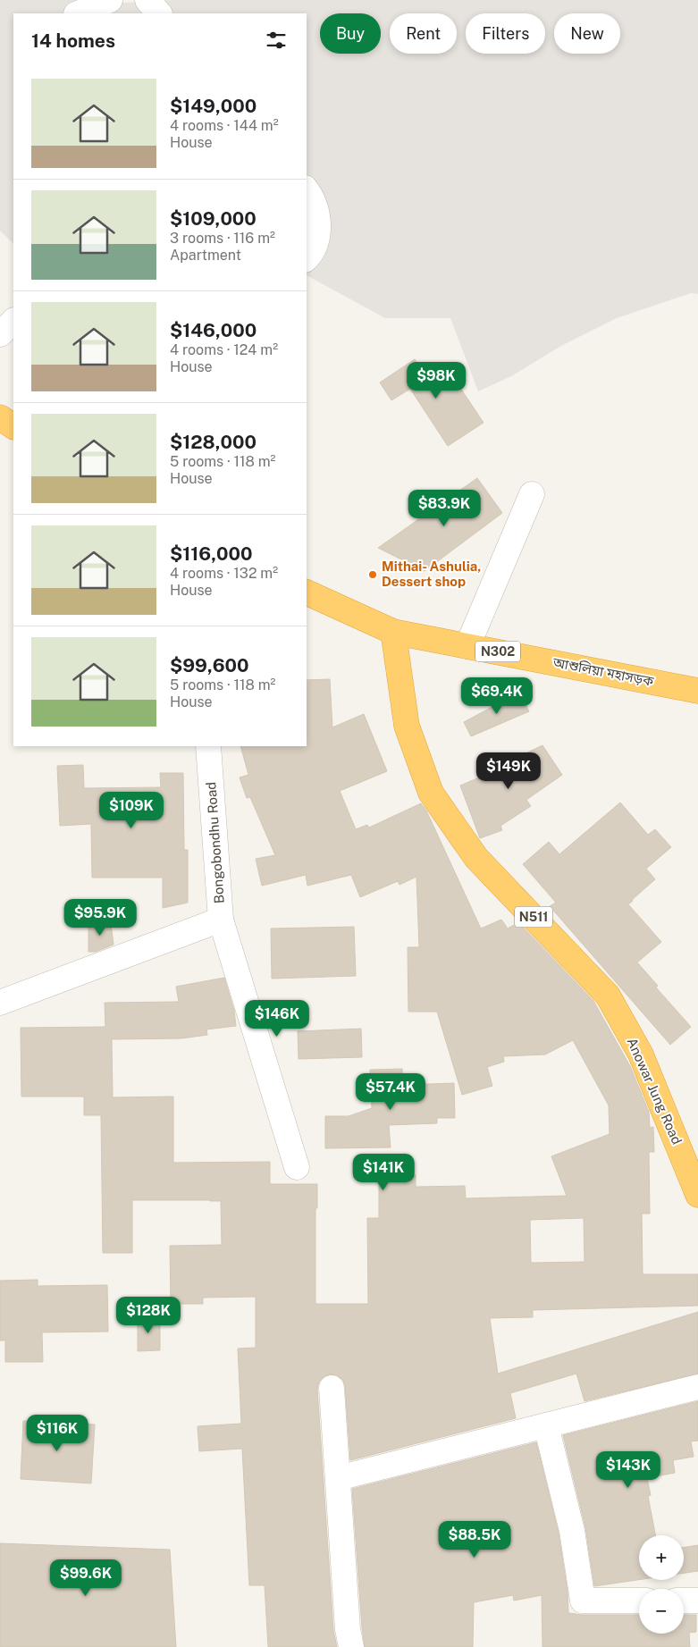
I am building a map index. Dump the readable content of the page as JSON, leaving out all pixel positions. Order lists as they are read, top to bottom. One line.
{"streets":{"highway":["N302","আশুলিয়া মহাসড়ক","N511","Anowar Jung Road"],"street":["Bongobondhu Road"]},"crossings":[["আশুলিয়া মহাসড়ক","Anowar Jung Road"]],"places":["Mithai- Ashulia, Dessert shop"],"page":{"chip":["Buy","Rent","Filters","New"],"heading":"14 homes","list":[{"name":"$149,000","note":"4 rooms · 144 m² · House"},{"name":"$109,000","note":"3 rooms · 116 m² · Apartment"},{"name":"$146,000","note":"4 rooms · 124 m² · House"},{"name":"$128,000","note":"5 rooms · 118 m² · House"},{"name":"$116,000","note":"4 rooms · 132 m² · House"},{"name":"$99,600","note":"5 rooms · 118 m² · House"}],"price":["$98K","$83.9K","$69.4K","$149K","$109K","$95.9K","$146K","$57.4K","$141K","$128K","$116K","$143K","$88.5K","$99.6K"],"map_buttons":["+","−"]}}
